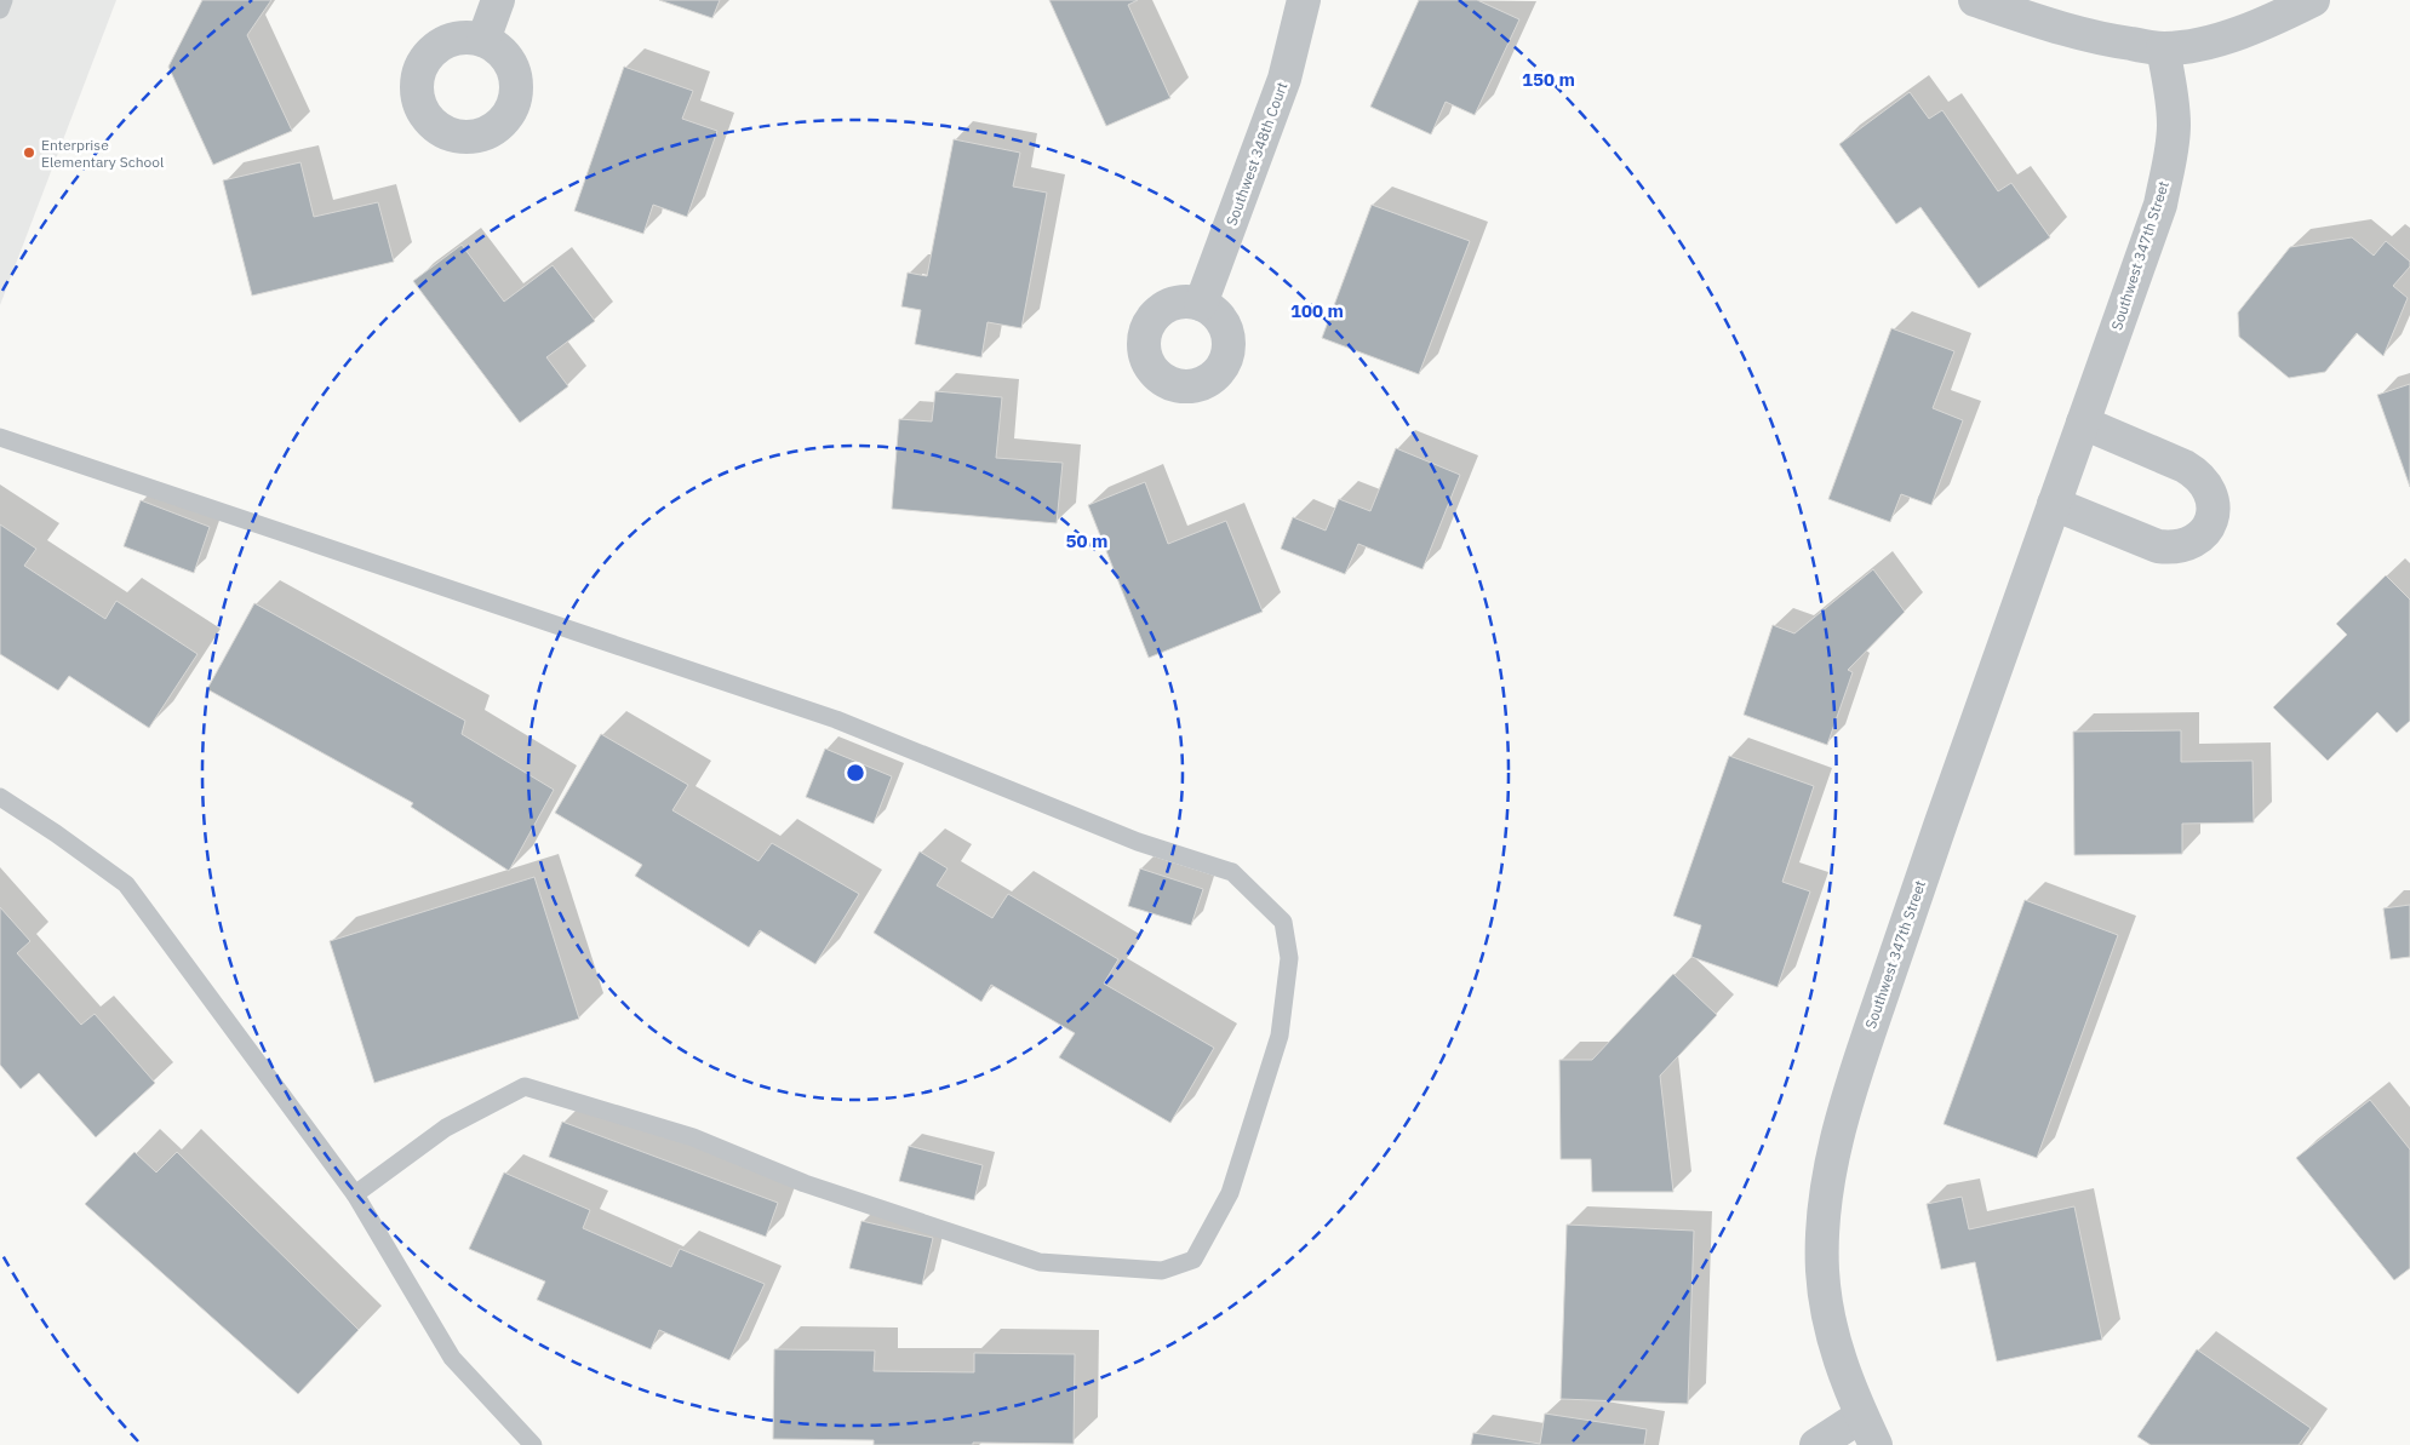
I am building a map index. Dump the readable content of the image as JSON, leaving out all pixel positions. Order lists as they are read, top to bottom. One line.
{"streets":{"street":["Southwest 348th Court","Southwest 347th Street"]},"places":["Enterprise Elementary School"],"rings":["150 m","100 m","50 m"]}
